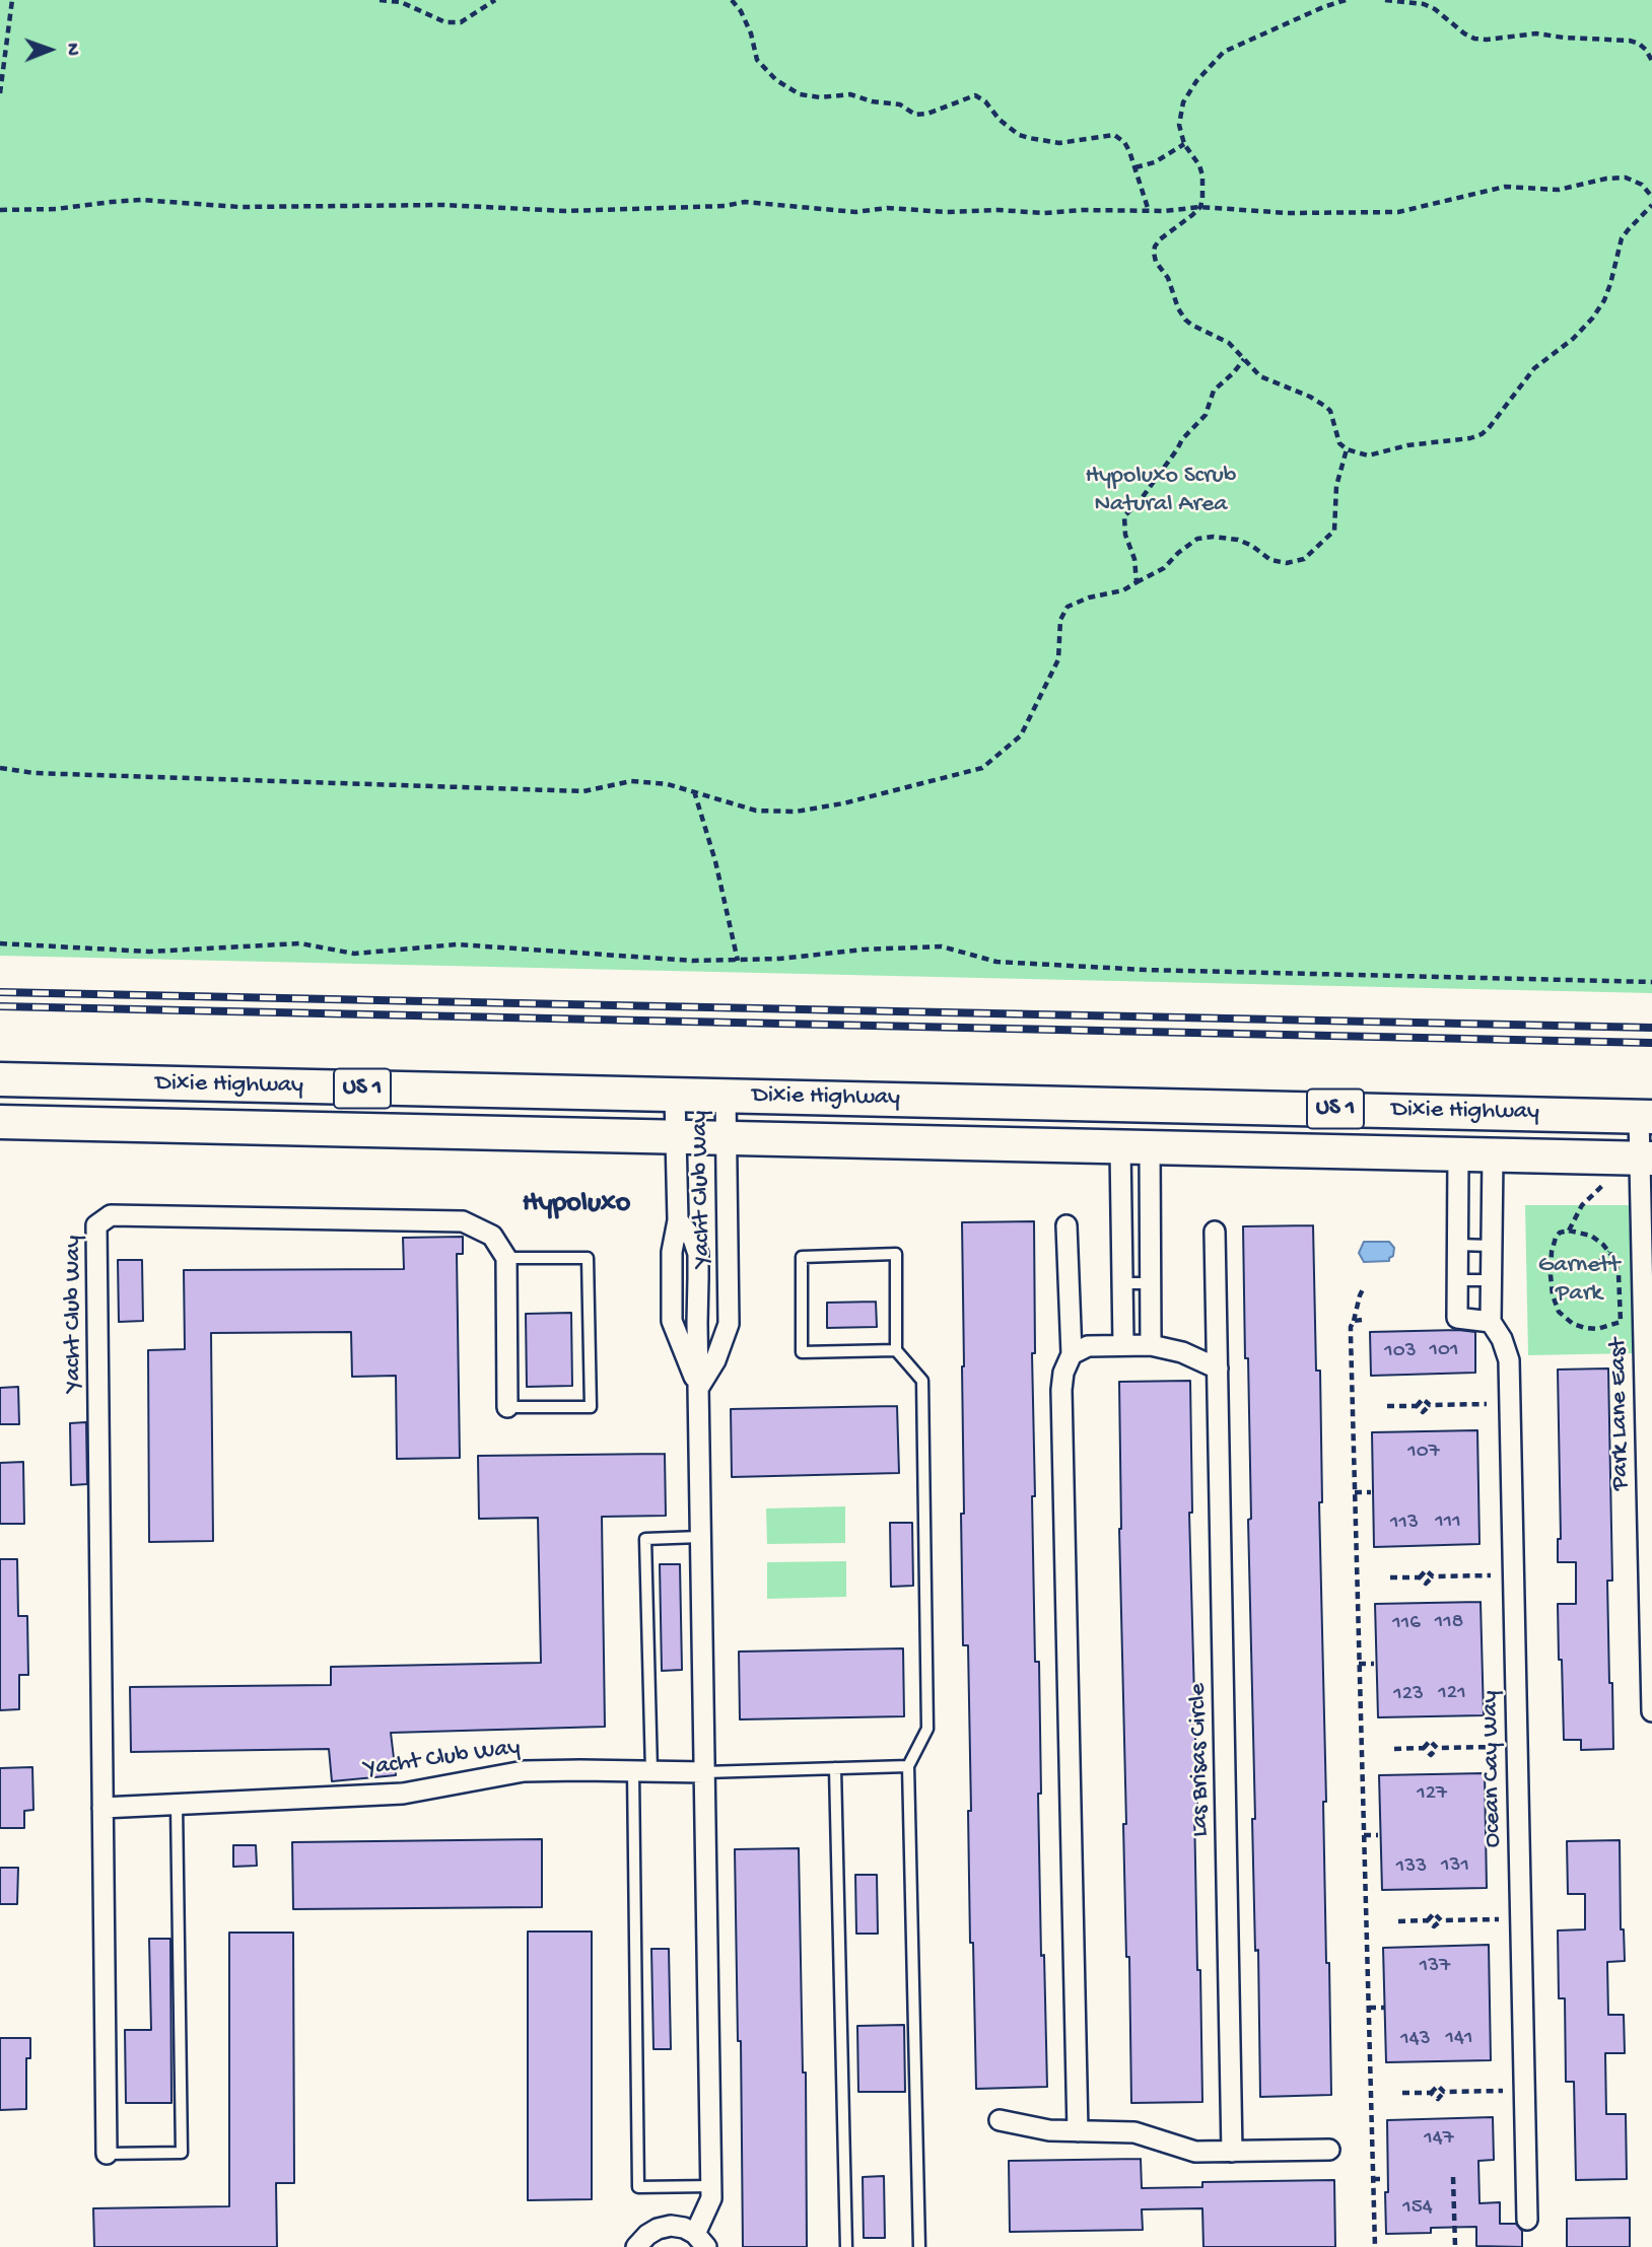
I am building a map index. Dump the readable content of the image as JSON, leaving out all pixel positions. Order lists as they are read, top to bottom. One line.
{"streets":{"main road":["Dixie Highway","US 1"],"street":["Yacht Club Way","Park Lane East","Las Brisas Circle","Ocean Cay Way"]},"crossings":[["Dixie Highway","Yacht Club Way"],["Dixie Highway","Park Lane East"],["Dixie Highway","Ocean Cay Way"]],"districts":["Hypoluxo"],"parks":["Hypoluxo Scrub Natural Area","Garnett Park"],"house_numbers":["101","103","107","111","113","118","116","121","123","127","131","133","137","141","143","147","154"],"north":"right"}
